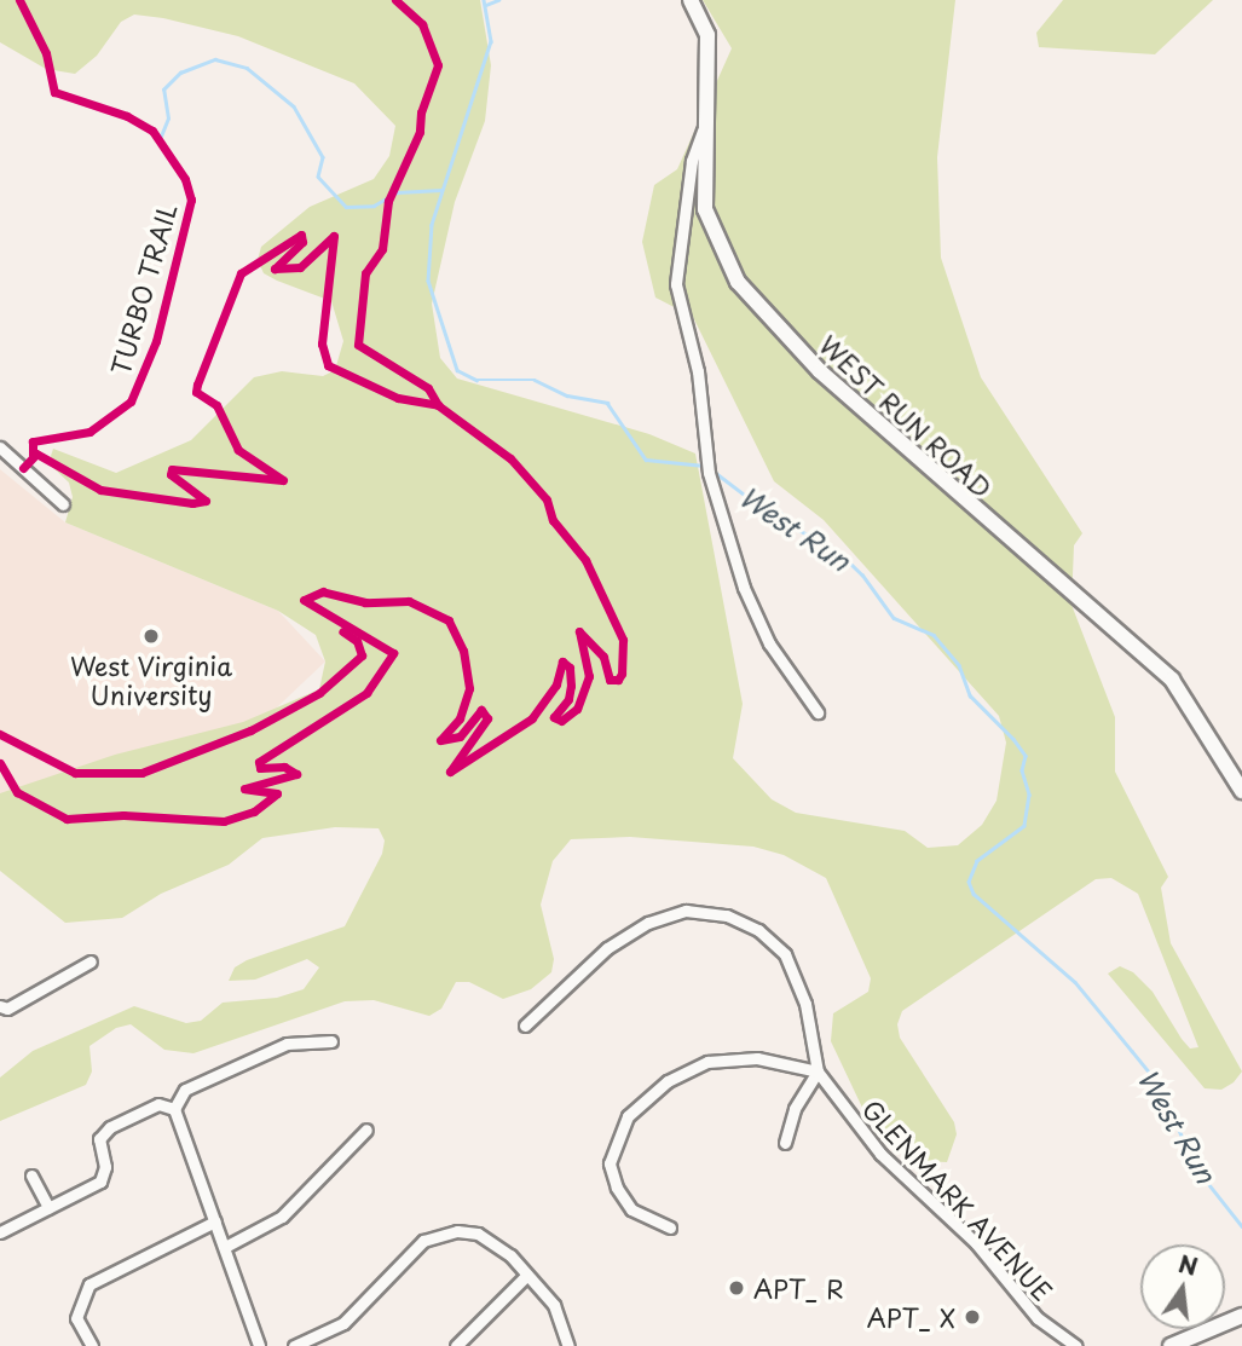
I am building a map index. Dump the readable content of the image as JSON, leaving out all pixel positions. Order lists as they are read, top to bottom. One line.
{"streets":{"street":["WEST RUN ROAD","GLENMARK AVENUE"],"cycle path":["TURBO TRAIL"]},"water":["West Run"],"places":["West Virginia University","APT_ R","APT_ X"],"north":"top"}
